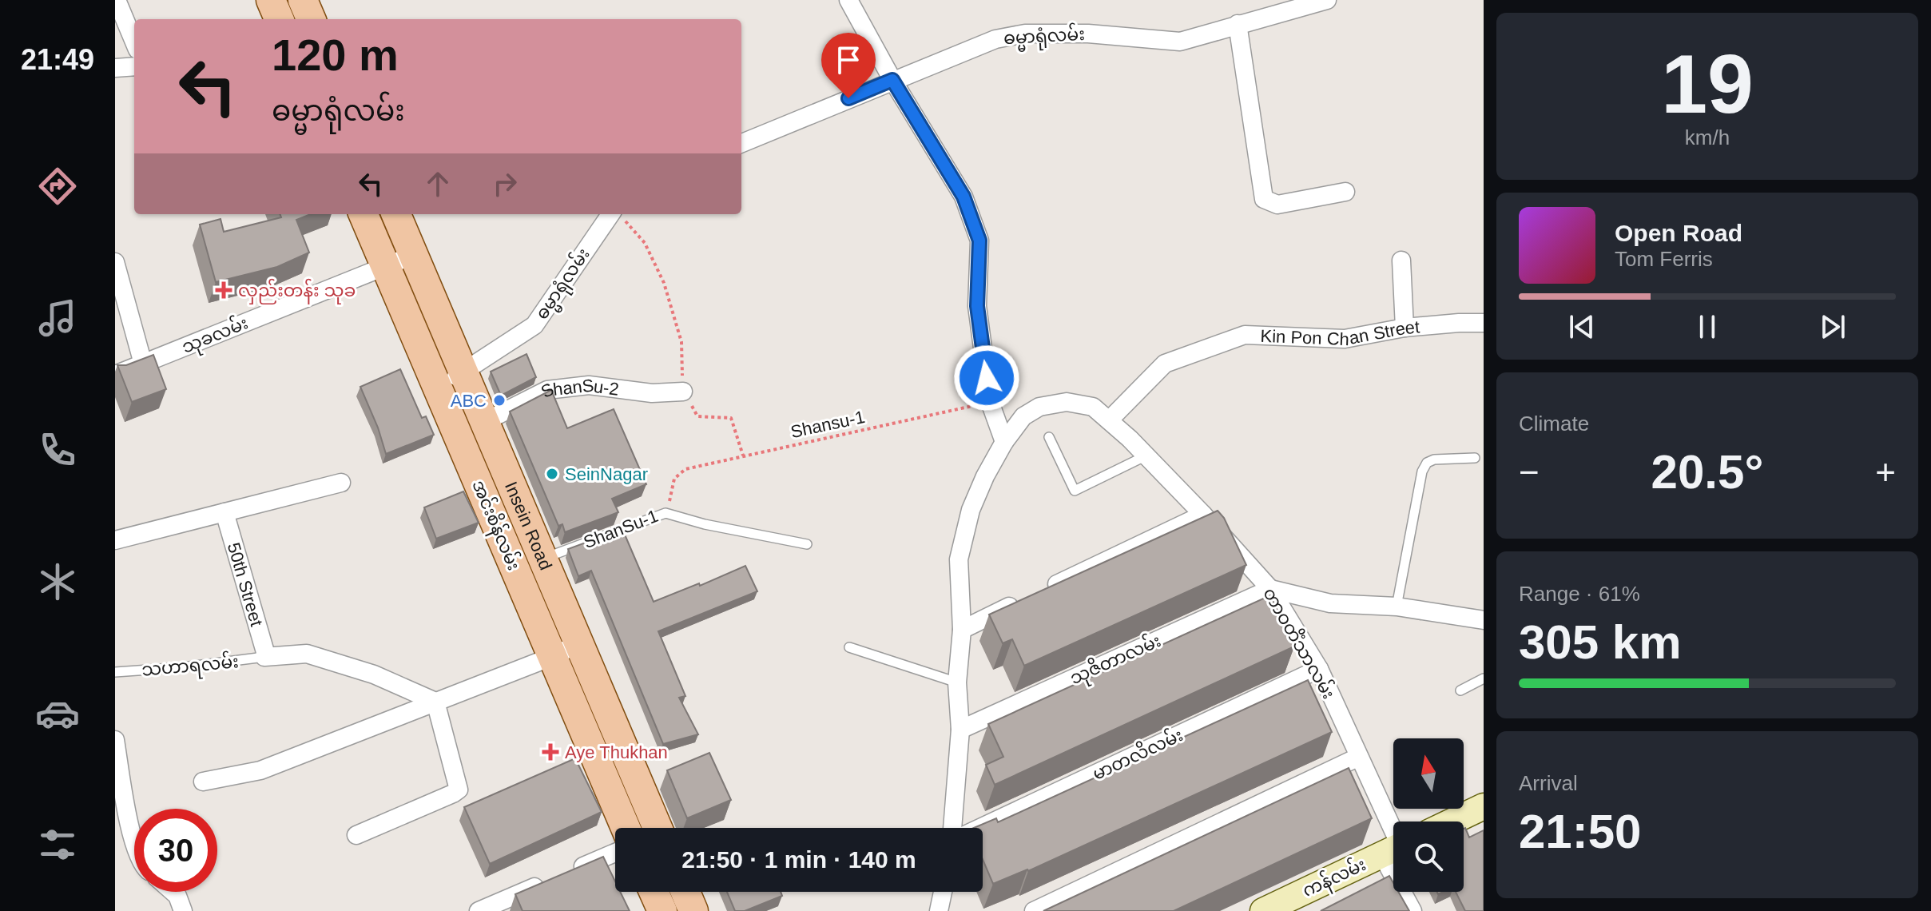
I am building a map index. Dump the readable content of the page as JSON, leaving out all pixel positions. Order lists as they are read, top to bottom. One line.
{"streets":{"main road":["အင်းစိန်လမ်း","Insein Road","ကန်လမ်း"],"street":["ဓမ္မာရုံလမ်း","Kin Pon Chan Street","သုခလမ်း","ShanSu-2","50th Street","တာဝတိံသာလမ်း","သုဇိတာလမ်း","မာတလိလမ်း"],"lane":["ShanSu-1","သဟာရလမ်း"],"path":["Shansu-1"]},"crossings":[["ဓမ္မာရုံလမ်း","အင်းစိန်လမ်း"],["ဓမ္မာရုံလမ်း","Insein Road"],["Kin Pon Chan Street","တာဝတိံသာလမ်း"],["သုခလမ်း","အင်းစိန်လမ်း"],["သုခလမ်း","Insein Road"],["ShanSu-2","Insein Road"],["Shansu-1","ShanSu-1"],["Insein Road","ShanSu-1"],["50th Street","သဟာရလမ်း"],["တာဝတိံသာလမ်း","သုဇိတာလမ်း"],["တာဝတိံသာလမ်း","မာတလိလမ်း"]],"places":{"health":["လှည်းတန်း သုခ","Aye Thukhan"],"other":["ABC","SeinNagar"]},"north":"top","page":{"tabs":"21:49","tile":[["19","km/h"],"Climate",["Range · 61%","305 km"],["Arrival","21:50"]],"turn":["120 m","ဓမ္မာရုံလမ်း"],"song":["Open Road","Tom Ferris"],"heat":["−","20.5°","+"],"limit":"30","trip":"21:50 · 1 min · 140 m"}}
